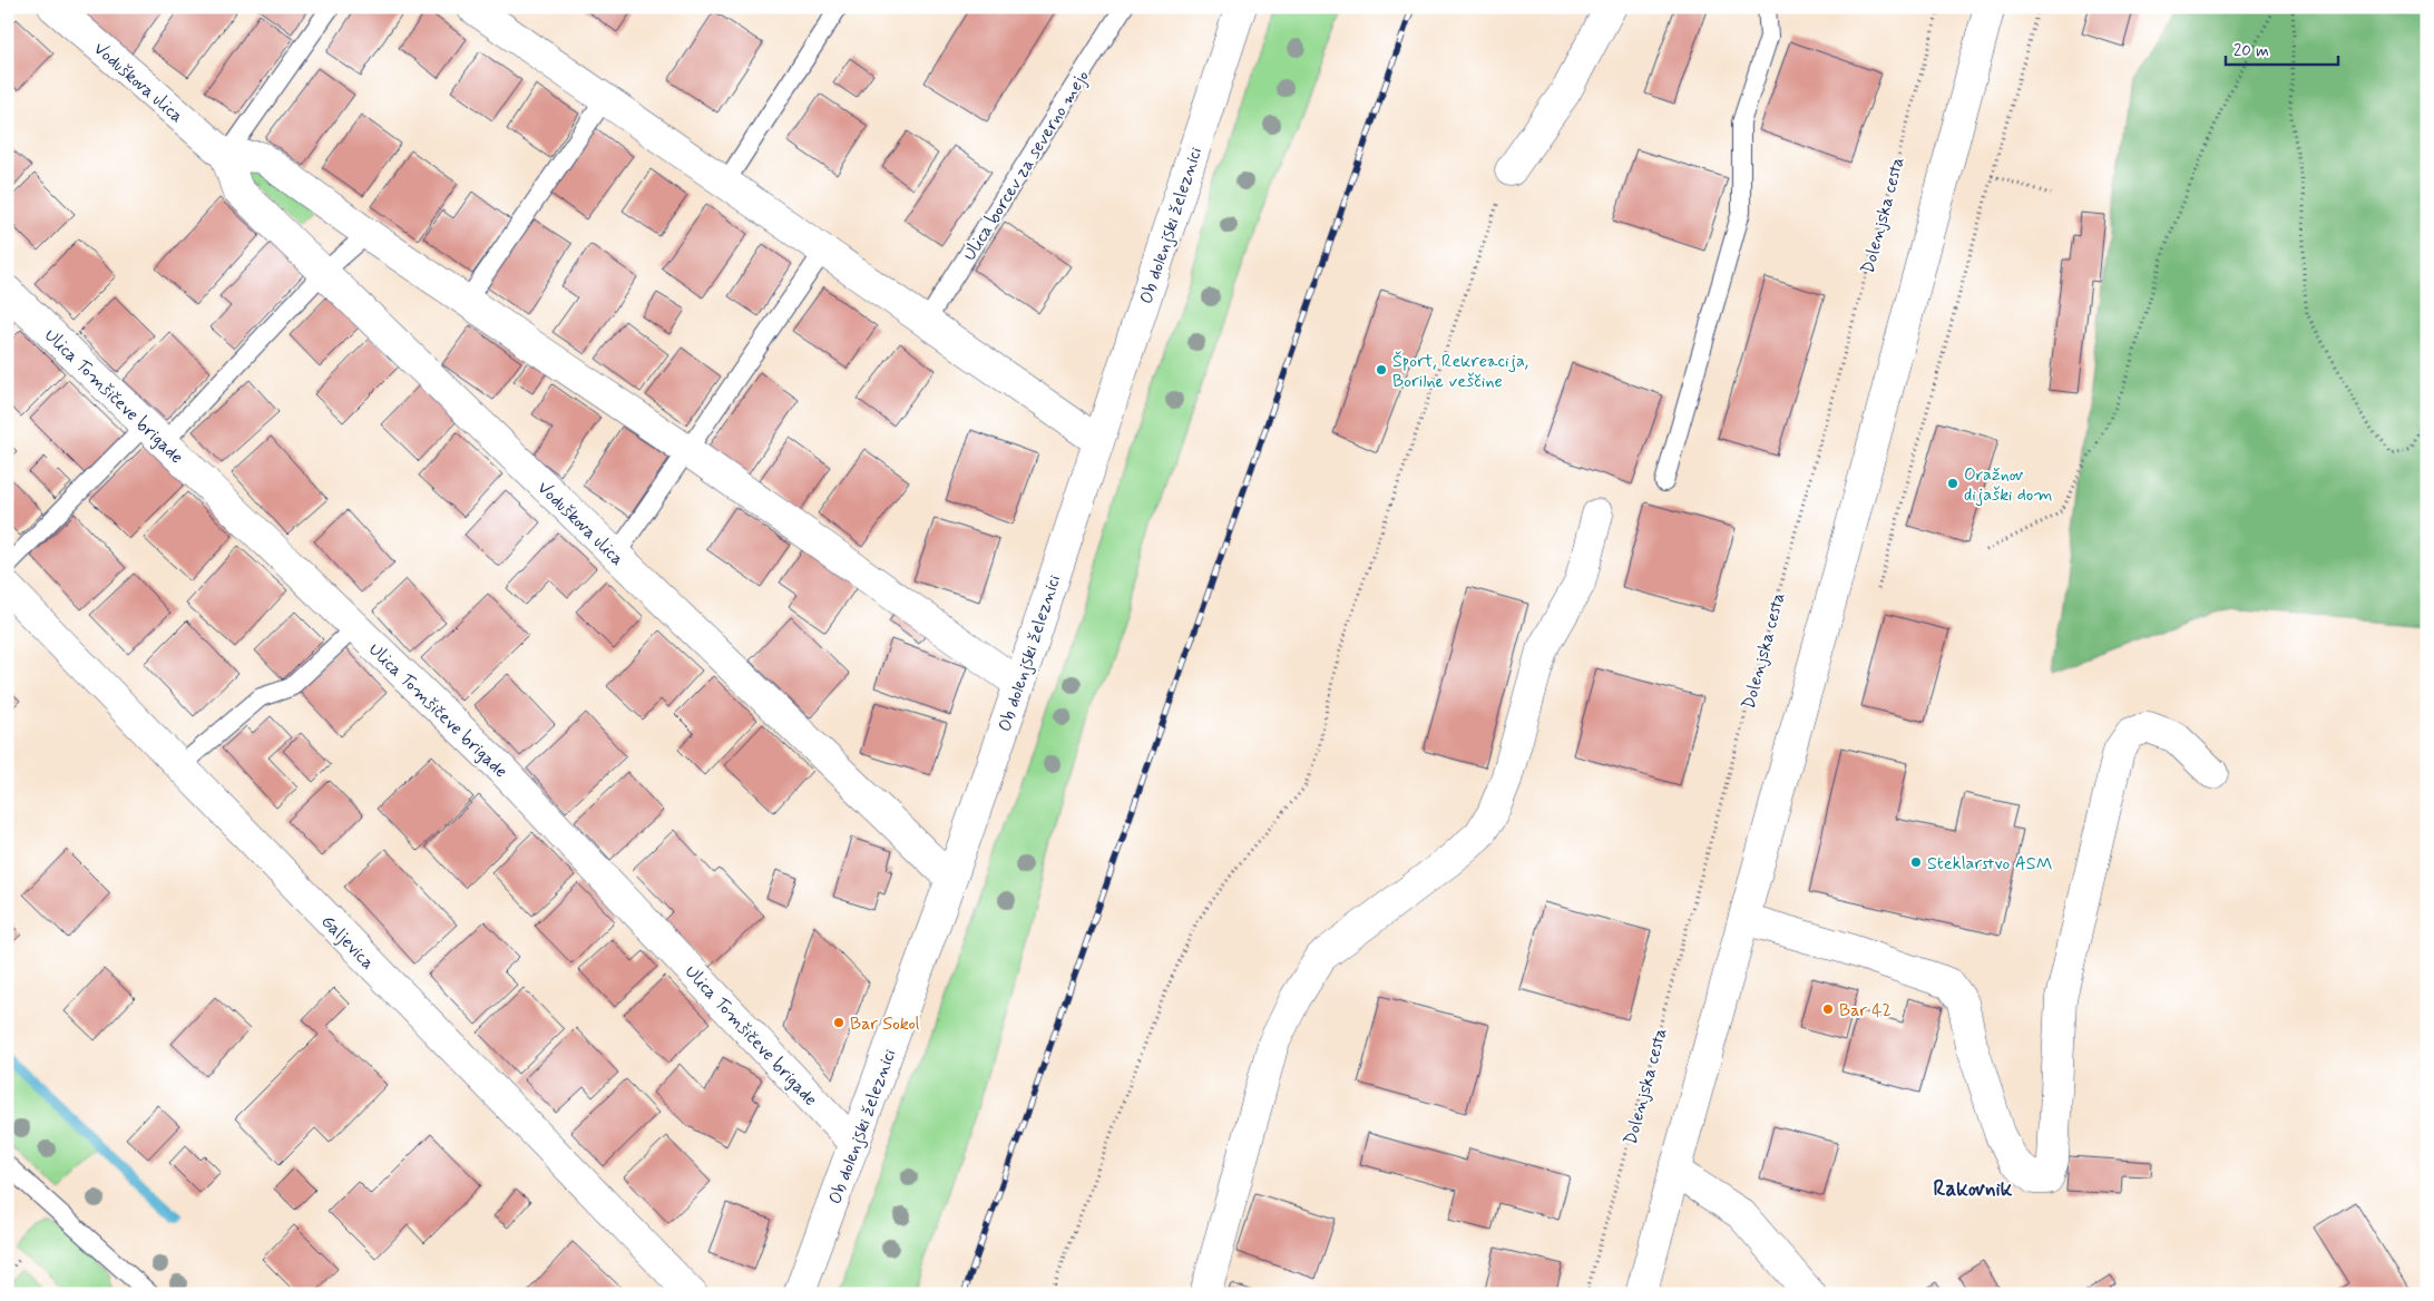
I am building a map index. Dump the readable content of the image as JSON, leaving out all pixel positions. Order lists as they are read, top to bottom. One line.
{"streets":{"street":["Voduškova ulica","Ob dolenjski železnici","Ulica Tomšičeve brigade","Galjevica"],"lane":["Ulica borcev za severno mejo"],"path":["Dolenjska cesta"]},"crossings":[["Voduškova ulica","Ob dolenjski železnici"],["Ob dolenjski železnici","Ulica Tomšičeve brigade"]],"districts":["Rakovnik"],"places":["Šport, Rekreacija, Borilne veščine","Oražnov dijaški dom","Steklarstvo ASM","Bar 42","Bar Sokol"],"scale_bar":"20 m"}
